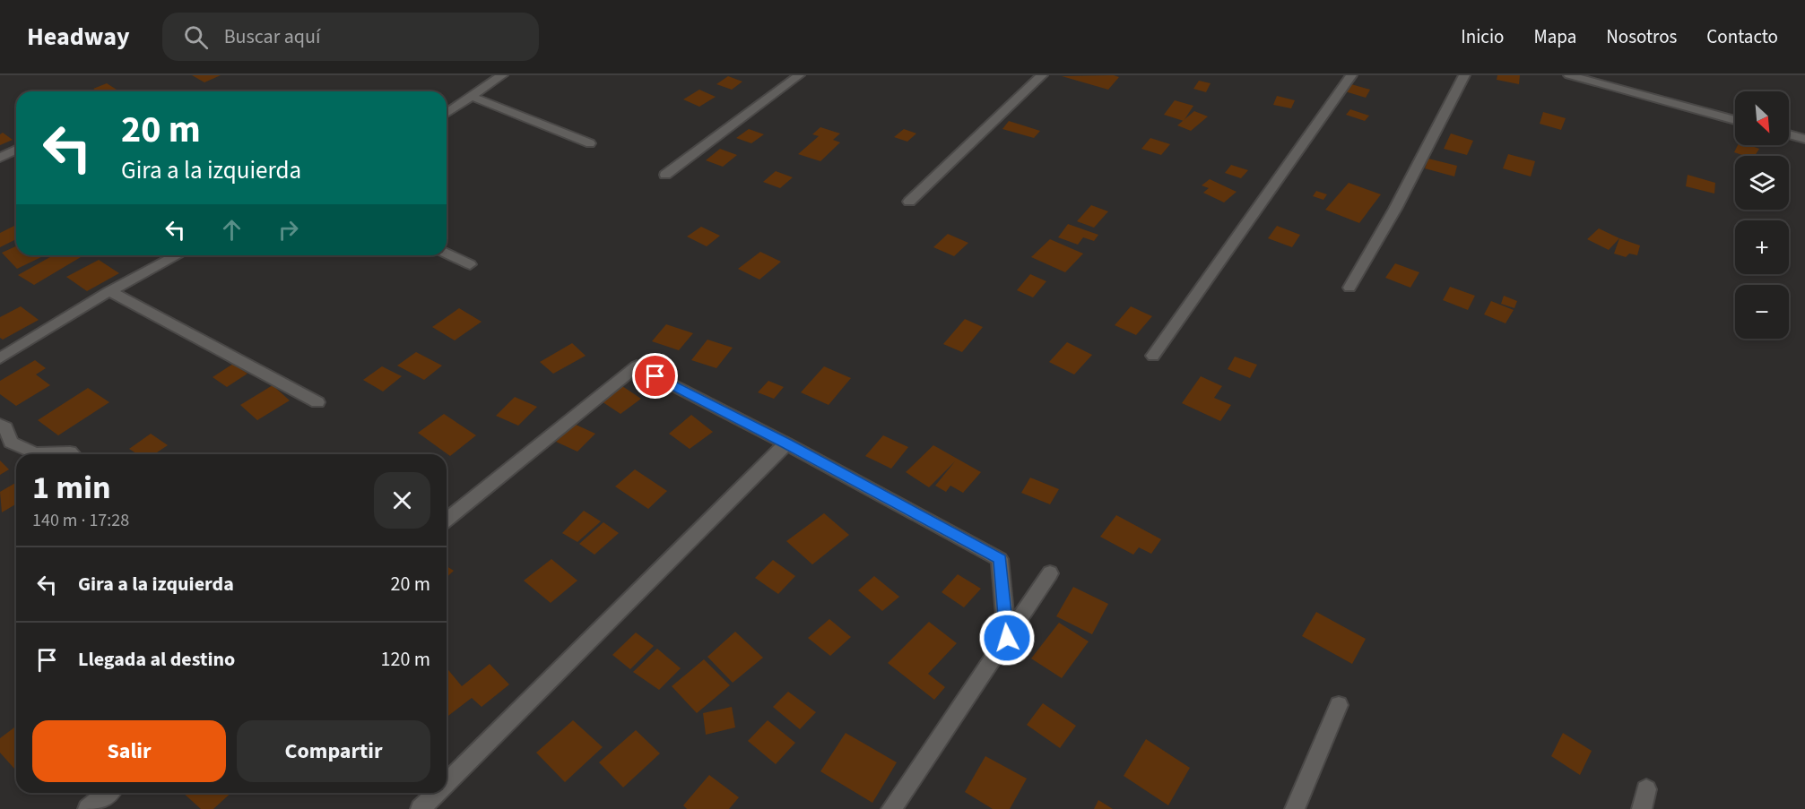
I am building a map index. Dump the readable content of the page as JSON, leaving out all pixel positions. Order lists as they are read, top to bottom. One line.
{"north":"bottom right","page":{"header":"Headway","search":"Buscar aquí","nav":["Inicio","Mapa","Nosotros","Contacto"],"map_buttons":["+","−"],"turn":["20 m","Gira a la izquierda"],"heading":["1 min","140 m · 17:28"],"list":[{"name":"Gira a la izquierda","value":"20 m"},{"name":"Llegada al destino","value":"120 m"}],"buttons":["Salir","Compartir"]}}
